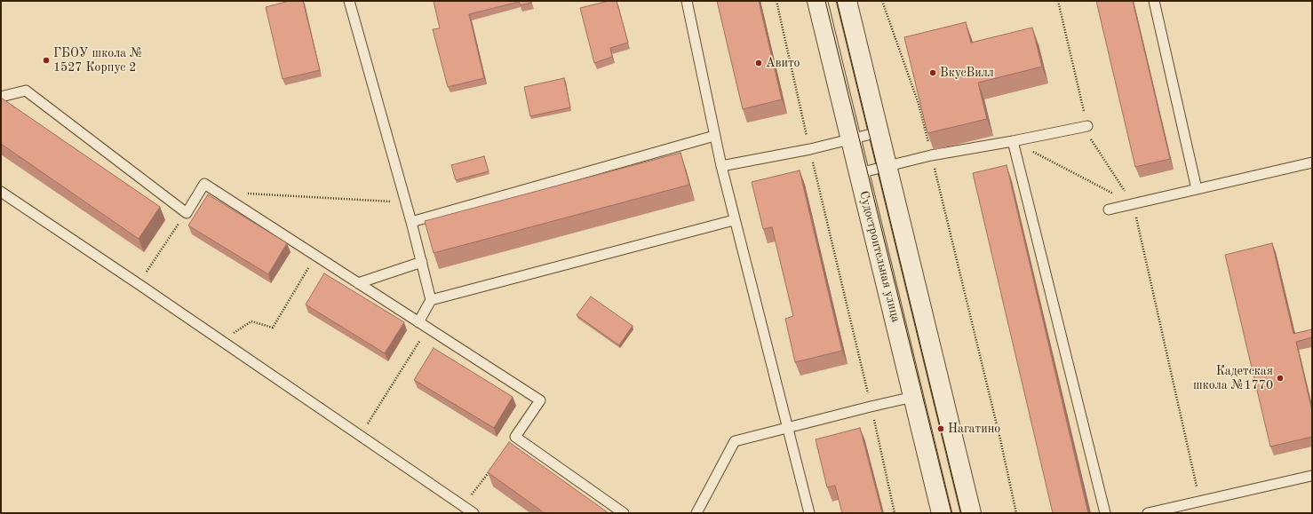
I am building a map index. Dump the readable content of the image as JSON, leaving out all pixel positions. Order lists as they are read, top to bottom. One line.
{"streets":{"street":["Судостроительная улица"]},"places":["ГБОУ школа № 1527 Корпус 2","Авито","ВкусВилл","Кадетская школа №1770","Нагатино"]}
